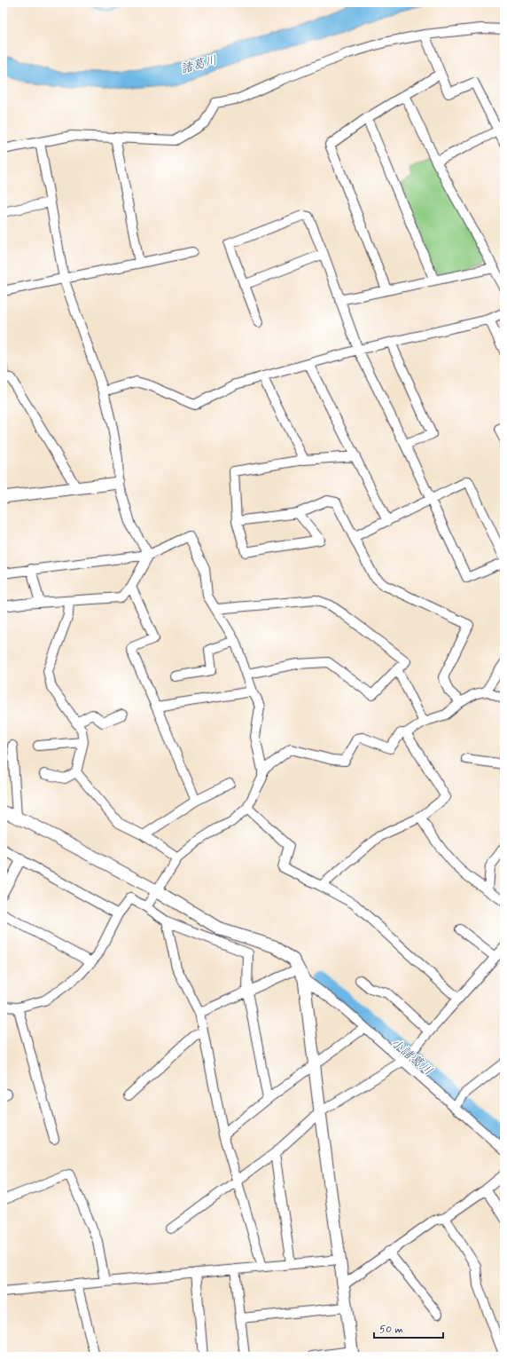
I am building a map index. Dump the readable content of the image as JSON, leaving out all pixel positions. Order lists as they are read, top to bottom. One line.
{"water":["諸葛川","小諸葛川"],"scale_bar":"50 m"}
